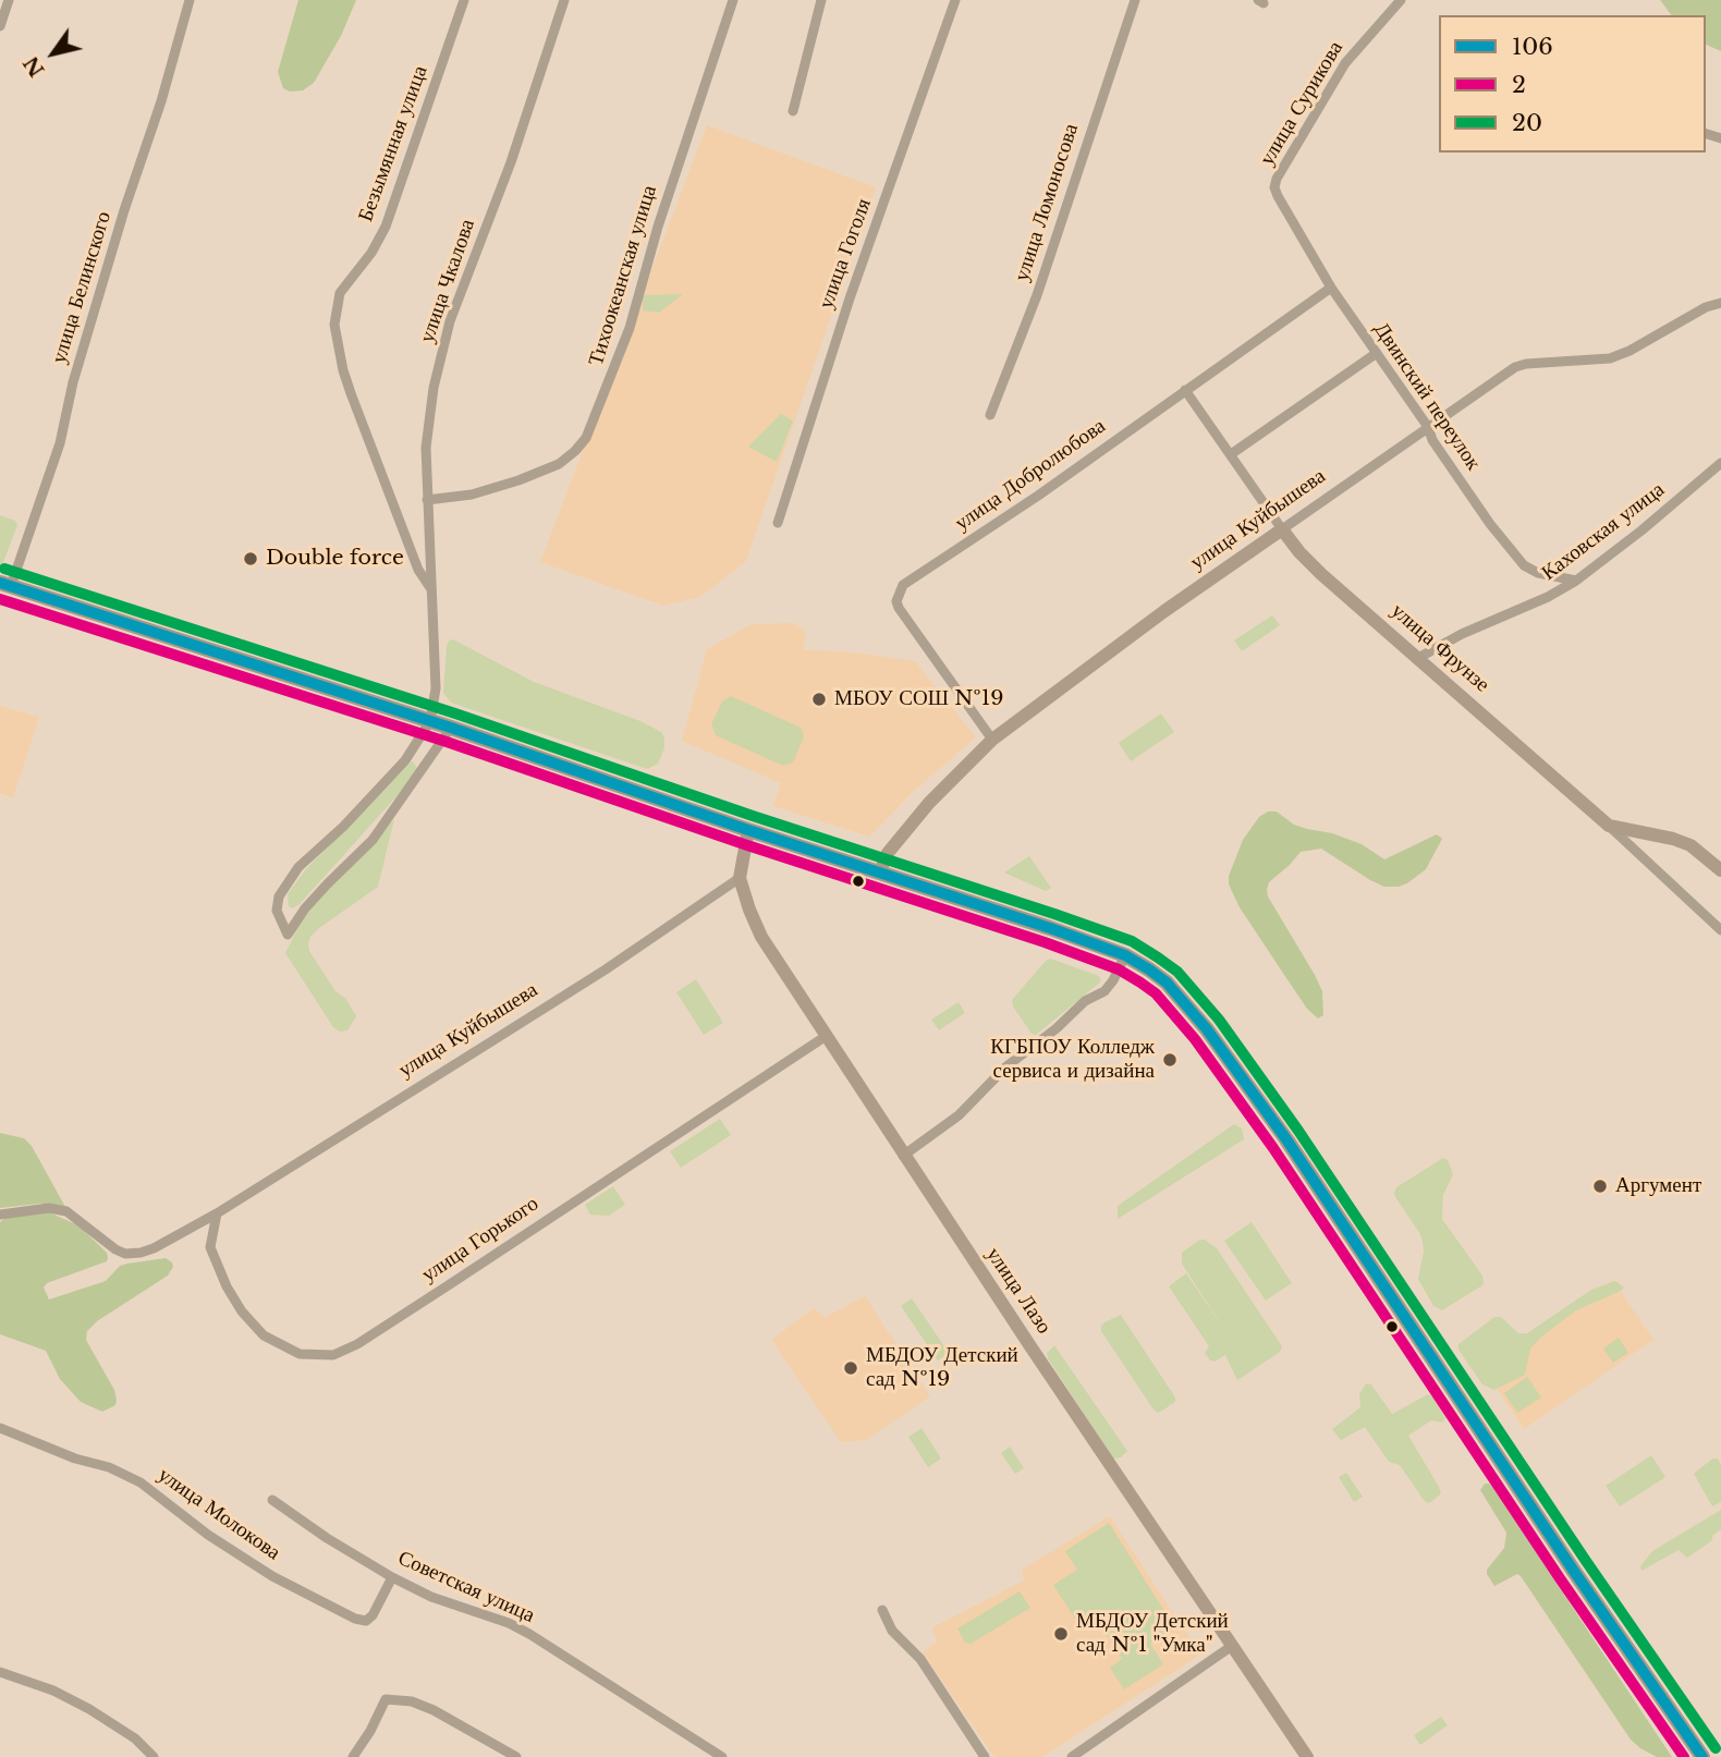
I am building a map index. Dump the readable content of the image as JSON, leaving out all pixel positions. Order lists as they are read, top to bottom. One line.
{"streets":{"main road":["улица Куйбышева","улица Фрунзе","улица Лазо"],"street":["улица Сурикова","Безымянная улица","улица Ломоносова","улица Гоголя","Тихоокеанская улица","улица Чкалова","улица Белинского","Двинский переулок","улица Добролюбова","Каховская улица","улица Горького","улица Молокова","Советская улица"]},"crossings":[["улица Сурикова","Двинский переулок"],["Безымянная улица","улица Чкалова"],["Тихоокеанская улица","улица Чкалова"],["Двинский переулок","улица Добролюбова"],["Двинский переулок","улица Куйбышева"],["Двинский переулок","Каховская улица"],["улица Добролюбова","улица Куйбышева"],["улица Добролюбова","улица Фрунзе"],["улица Куйбышева","улица Фрунзе"],["улица Куйбышева","улица Горького"],["улица Куйбышева","улица Лазо"],["Каховская улица","улица Фрунзе"],["улица Горького","улица Лазо"],["улица Молокова","Советская улица"]],"places":["Double force","МБОУ СОШ №19","КГБПОУ Колледж сервиса и дизайна","Аргумент","МБДОУ Детский сад №19","МБДОУ Детский сад №1 \"Умка\""],"lines":["transit line 20","transit line 106","transit line 2"],"legend":["106","2","20"],"north":"bottom left"}
